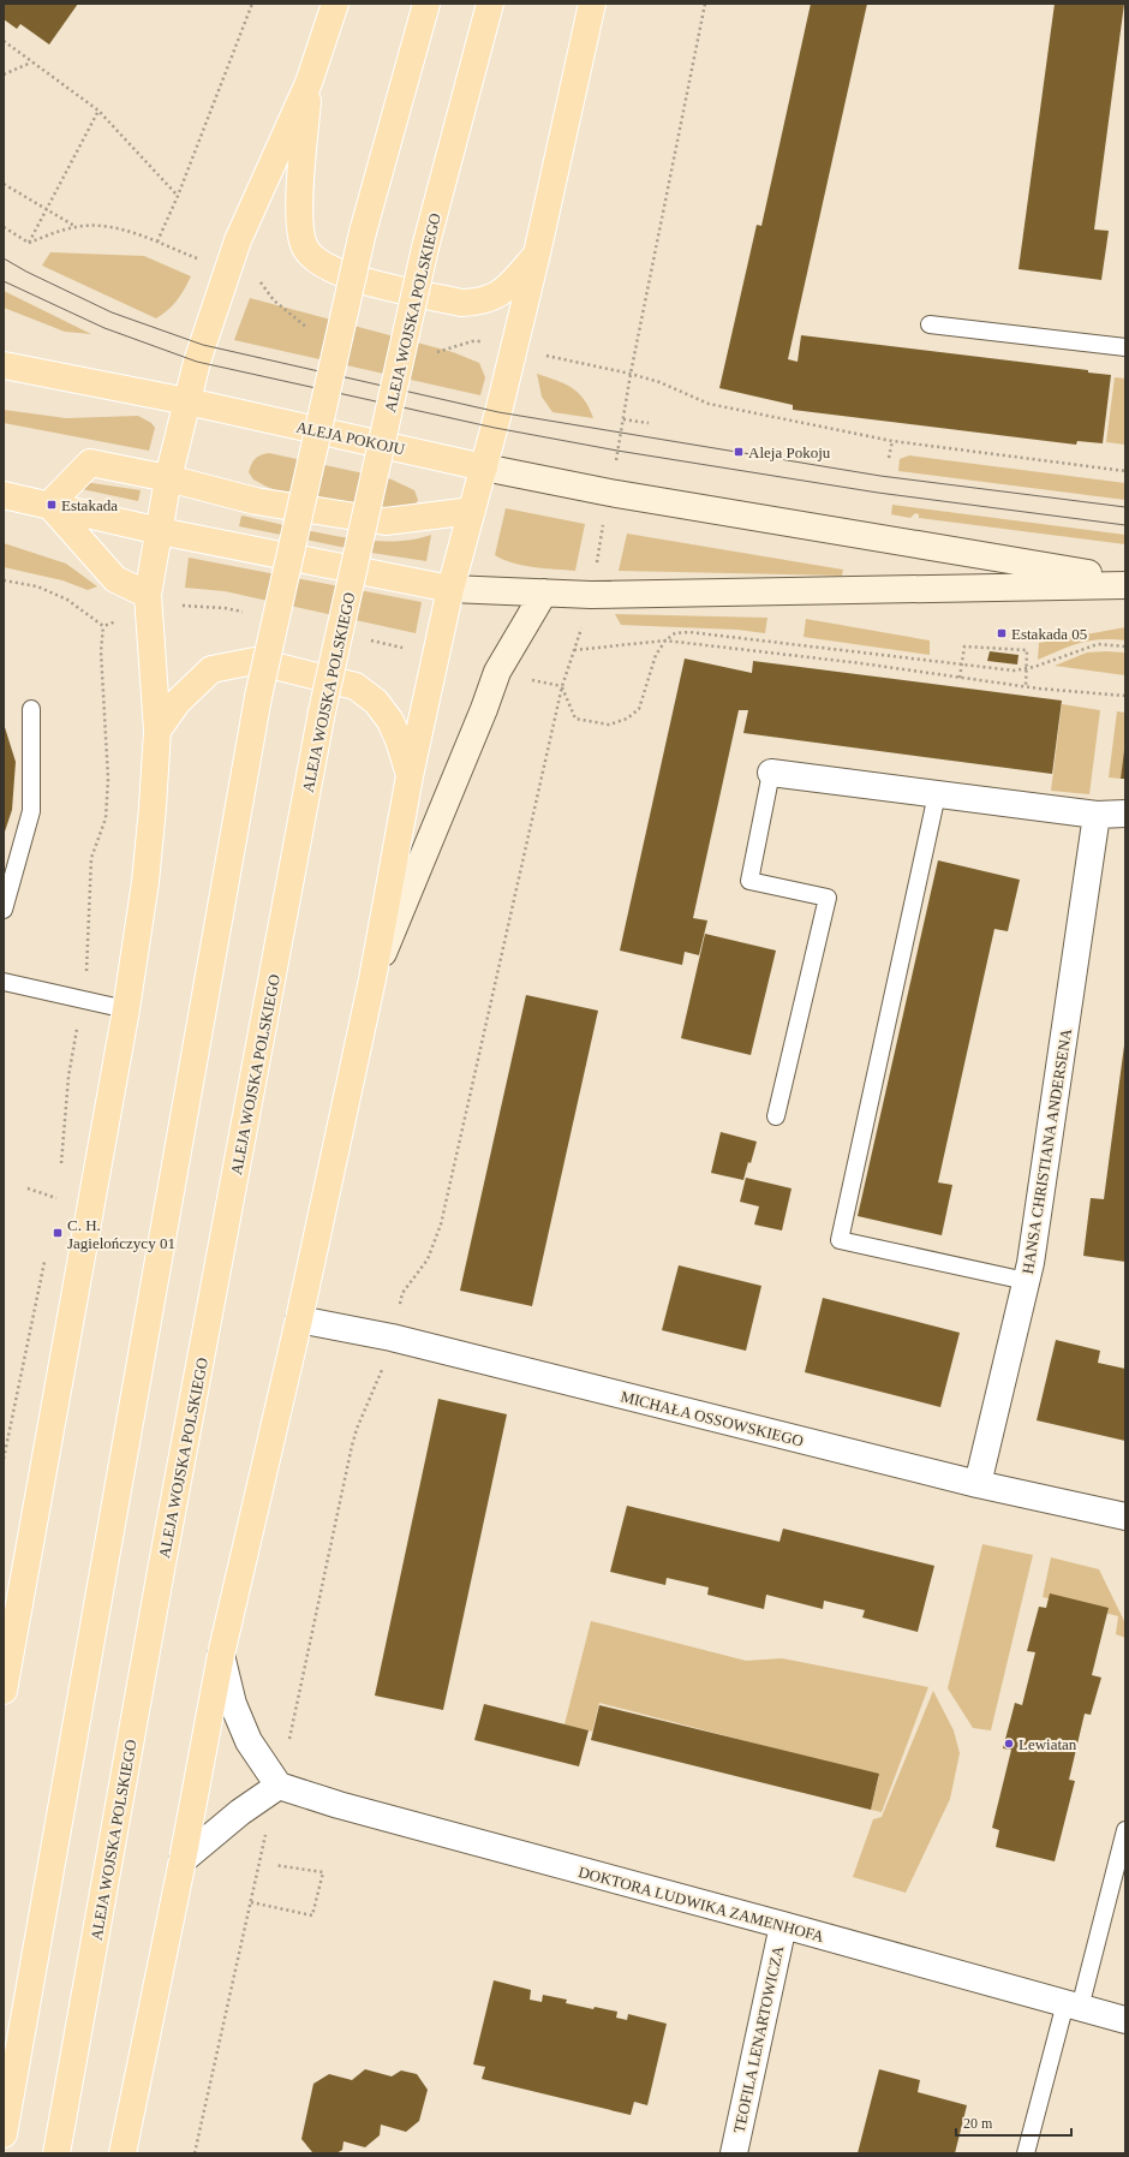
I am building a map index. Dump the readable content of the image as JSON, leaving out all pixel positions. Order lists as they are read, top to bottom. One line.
{"streets":{"main road":["ALEJA WOJSKA POLSKIEGO","ALEJA POKOJU"],"street":["HANSA CHRISTIANA ANDERSENA","MICHAŁA OSSOWSKIEGO","DOKTORA LUDWIKA ZAMENHOFA","TEOFILA LENARTOWICZA"]},"crossings":[["HANSA CHRISTIANA ANDERSENA","MICHAŁA OSSOWSKIEGO"],["DOKTORA LUDWIKA ZAMENHOFA","TEOFILA LENARTOWICZA"]],"places":{"transit":["Aleja Pokoju","Estakada","Estakada 05","C. H. Jagielończycy 01"],"other":["Lewiatan"]},"scale_bar":"20 m"}
